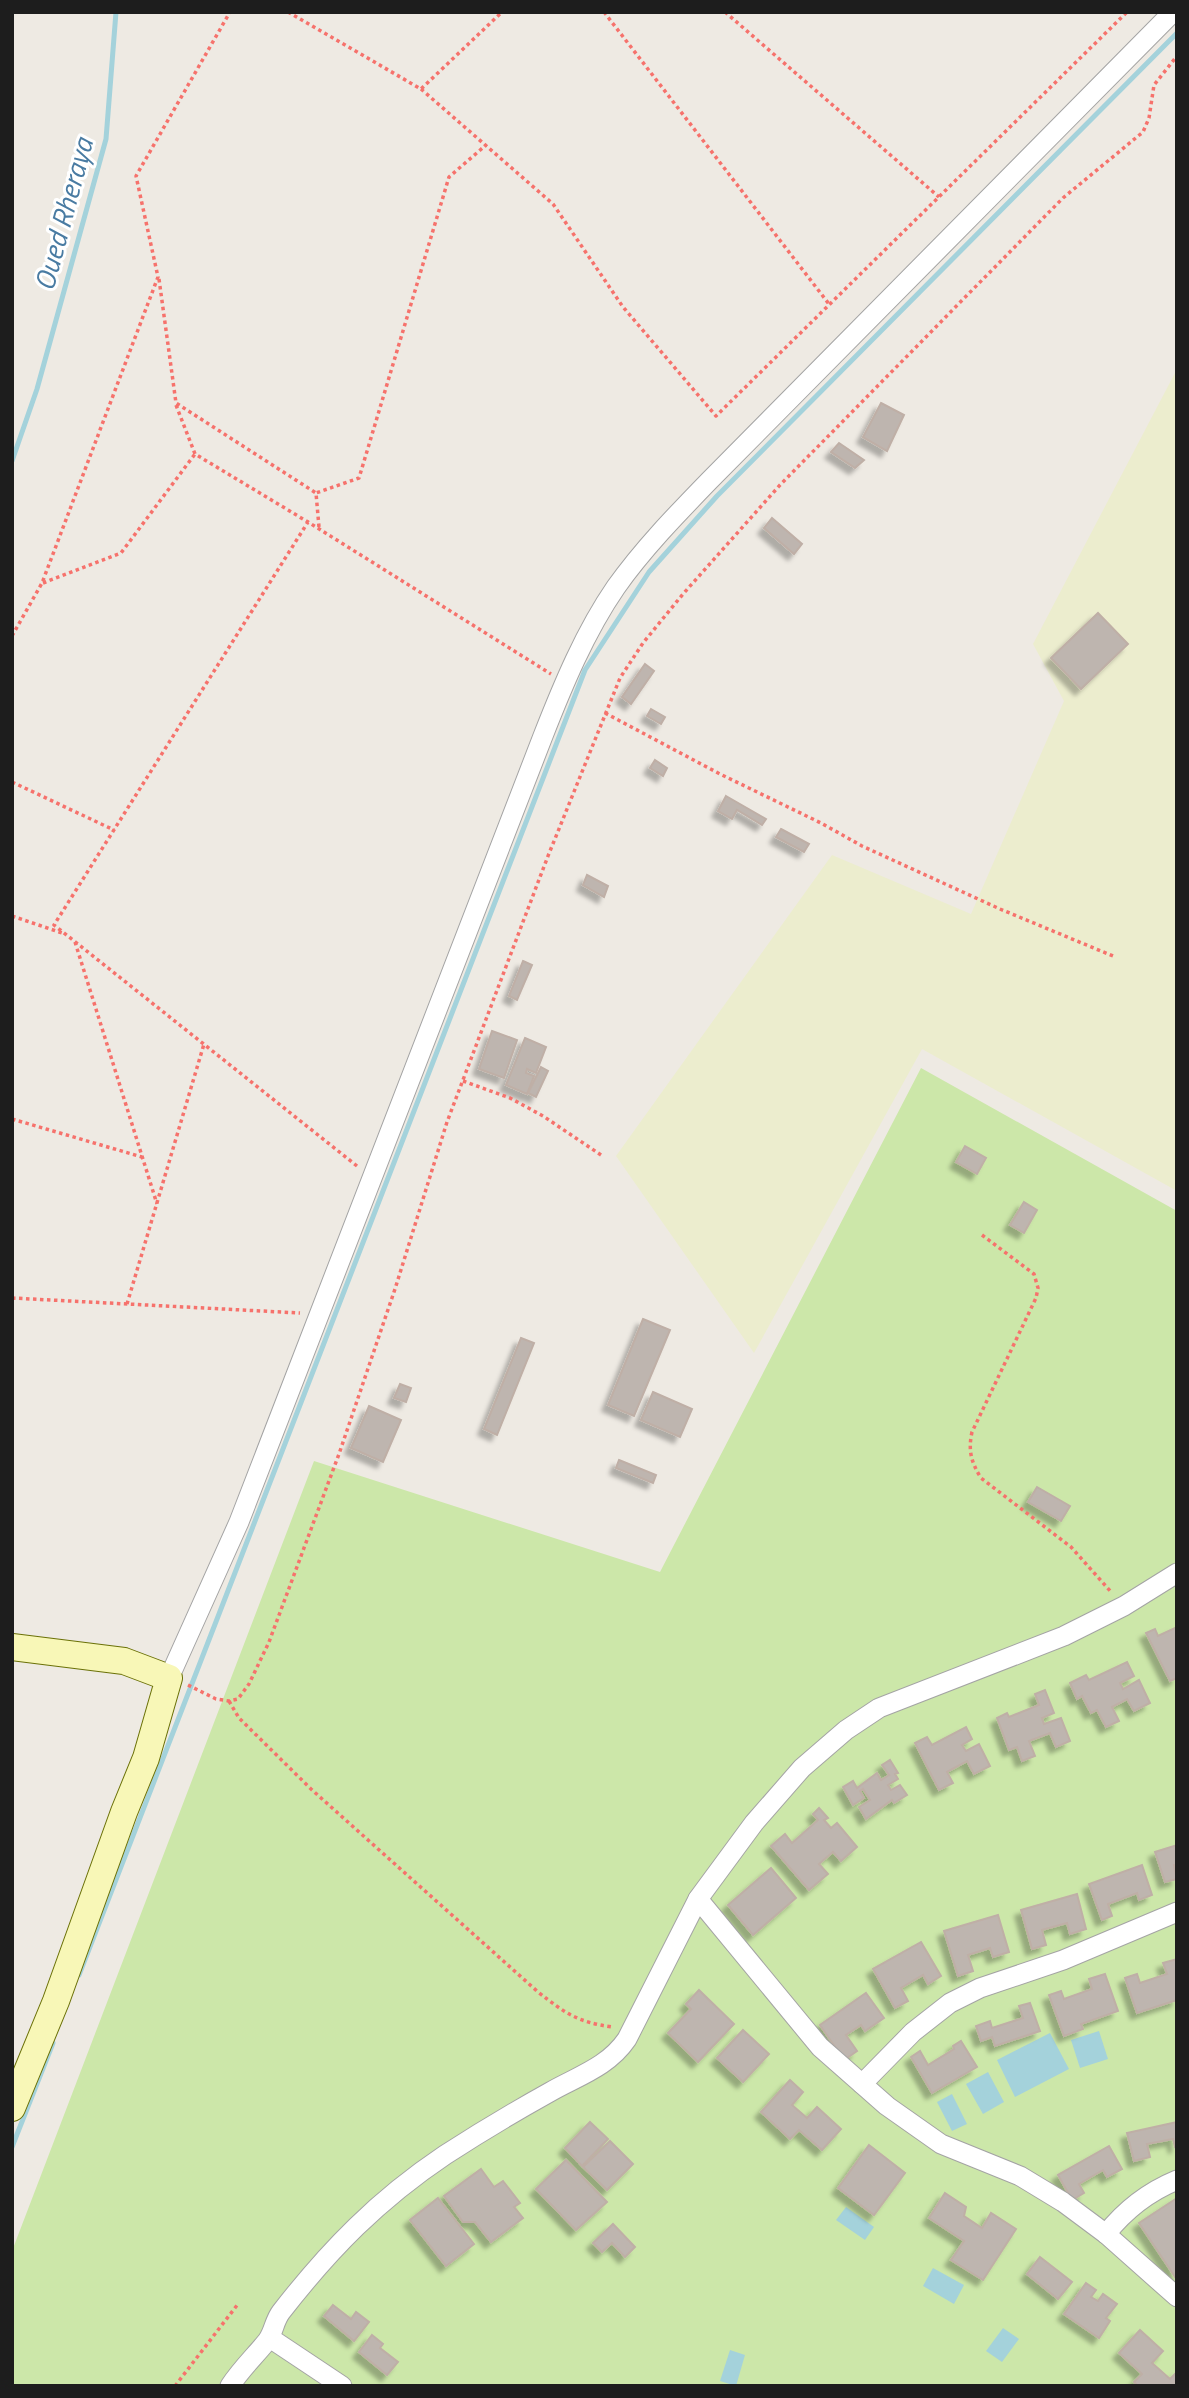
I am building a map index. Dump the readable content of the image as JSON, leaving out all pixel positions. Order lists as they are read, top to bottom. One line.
{"water":["Oued Rheraya"]}
